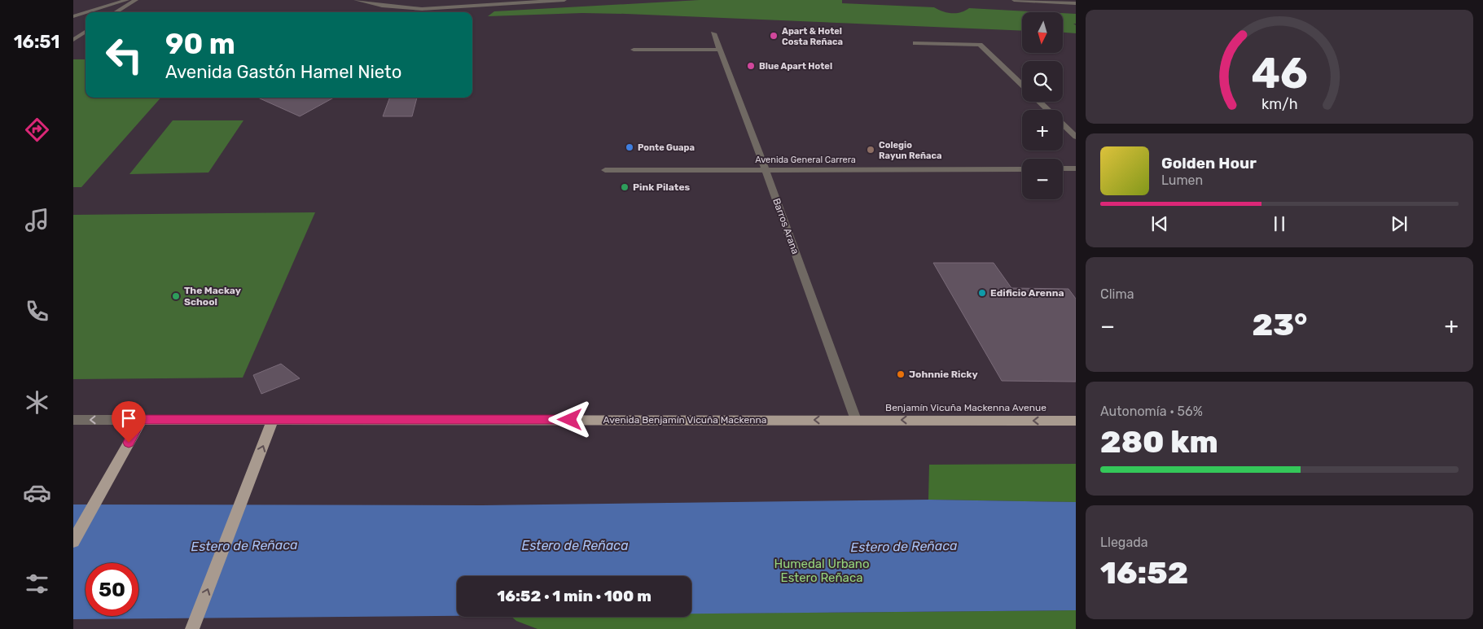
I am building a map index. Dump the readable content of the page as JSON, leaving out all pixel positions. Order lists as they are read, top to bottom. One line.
{"streets":{"main road":["Benjamín Vicuña Mackenna Avenue","Avenida Benjamín Vicuña Mackenna"],"street":["Avenida General Carrera","Barros Arana"]},"crossings":[["Avenida General Carrera","Barros Arana"],["Barros Arana","Benjamín Vicuña Mackenna Avenue"],["Barros Arana","Avenida Benjamín Vicuña Mackenna"],["Benjamín Vicuña Mackenna Avenue","Avenida Benjamín Vicuña Mackenna"]],"one_way":["Benjamín Vicuña Mackenna Avenue","Avenida Benjamín Vicuña Mackenna"],"water":["Estero de Reñaca"],"parks":["Humedal Urbano Estero Reñaca"],"places":["Apart & Hotel Costa Reñaca","Blue Apart Hotel","Ponte Guapa","Colegio Rayun Reñaca","Pink Pilates","Edificio Arenna","The Mackay School","Johnnie Ricky"],"north":"bottom","page":{"tabs":"16:51","map_buttons":["+","−"],"turn":["90 m","Avenida Gastón Hamel Nieto"],"song":["Golden Hour","Lumen"],"tile":["Clima",["Autonomía · 56%","280 km"],["Llegada","16:52"]],"heat":["−","23°","+"],"limit":"50","trip":"16:52 · 1 min · 100 m","gauge":["46","km/h"]}}
